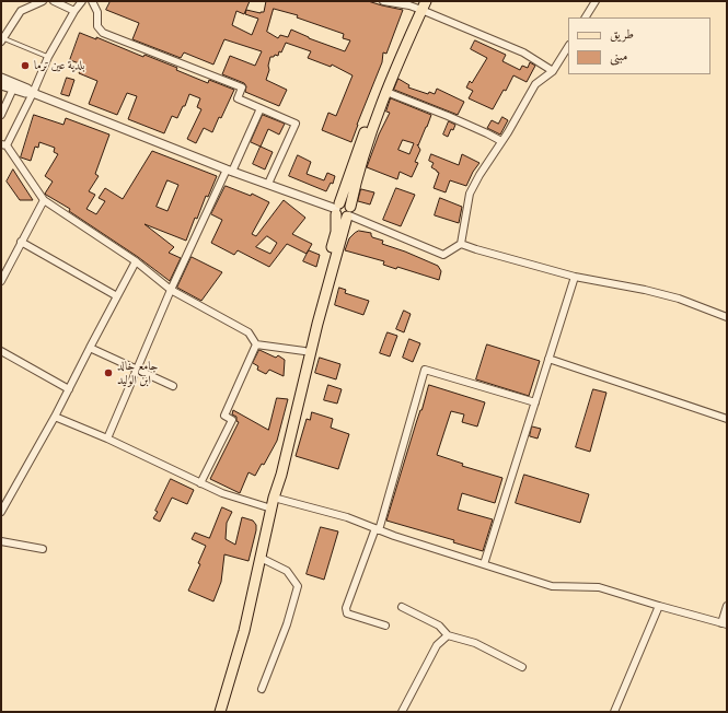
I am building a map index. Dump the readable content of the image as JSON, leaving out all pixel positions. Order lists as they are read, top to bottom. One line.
{"places":["بلدية عين ترما","جامع خالد ابن الوليد"],"legend":["طريق","مبنى"]}
